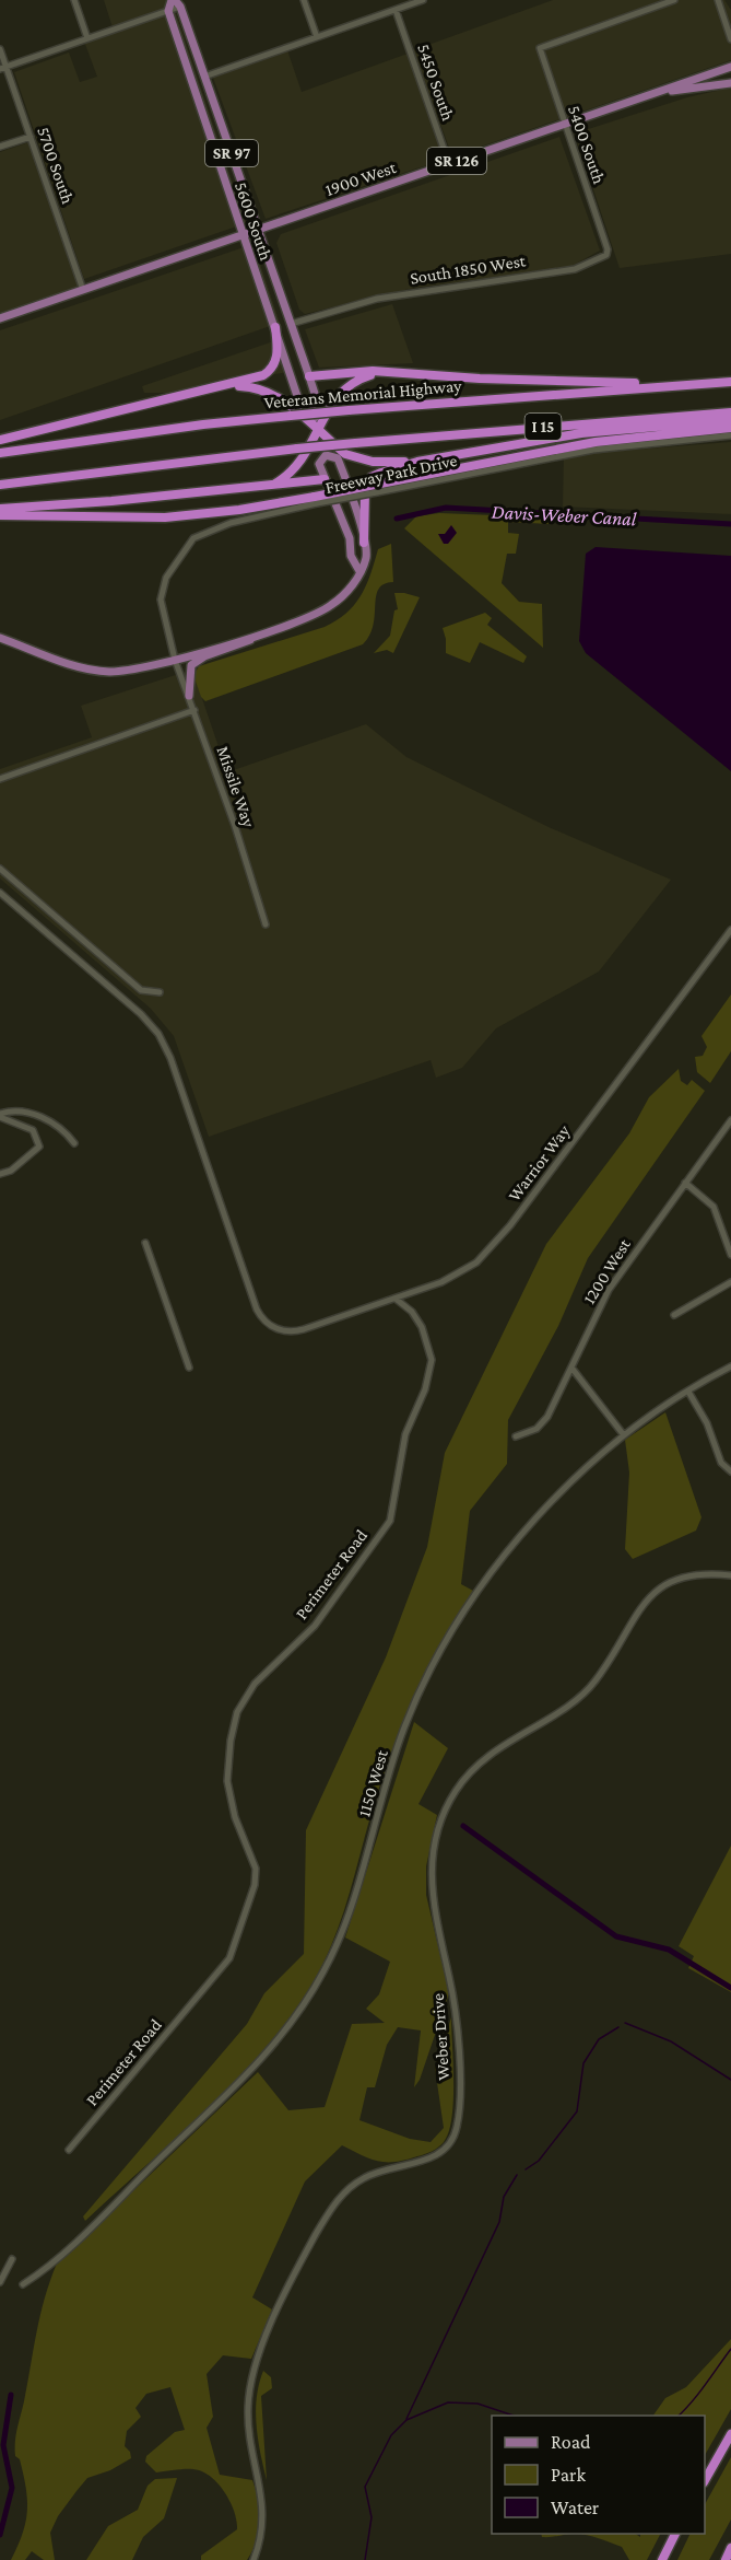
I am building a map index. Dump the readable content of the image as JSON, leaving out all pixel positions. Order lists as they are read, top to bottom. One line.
{"streets":{"highway":["Veterans Memorial Highway","I 15"],"main road":["SR 97","SR 126","1900 West","5600 South"],"street":["5450 South","5400 South","5700 South","South 1850 West","Freeway Park Drive","Missile Way","Warrior Way","1200 West","Perimeter Road","1150 West","Weber Drive"]},"crossings":[["5450 South","1900 West"],["5400 South","1900 West"],["5400 South","South 1850 West"],["5700 South","1900 West"],["1900 West","5600 South"],["5600 South","South 1850 West"],["5600 South","Freeway Park Drive"],["5600 South","Missile Way"],["Freeway Park Drive","Missile Way"],["Warrior Way","Perimeter Road"]],"water":["Davis-Weber Canal"],"legend":["Road","Park","Water"]}
